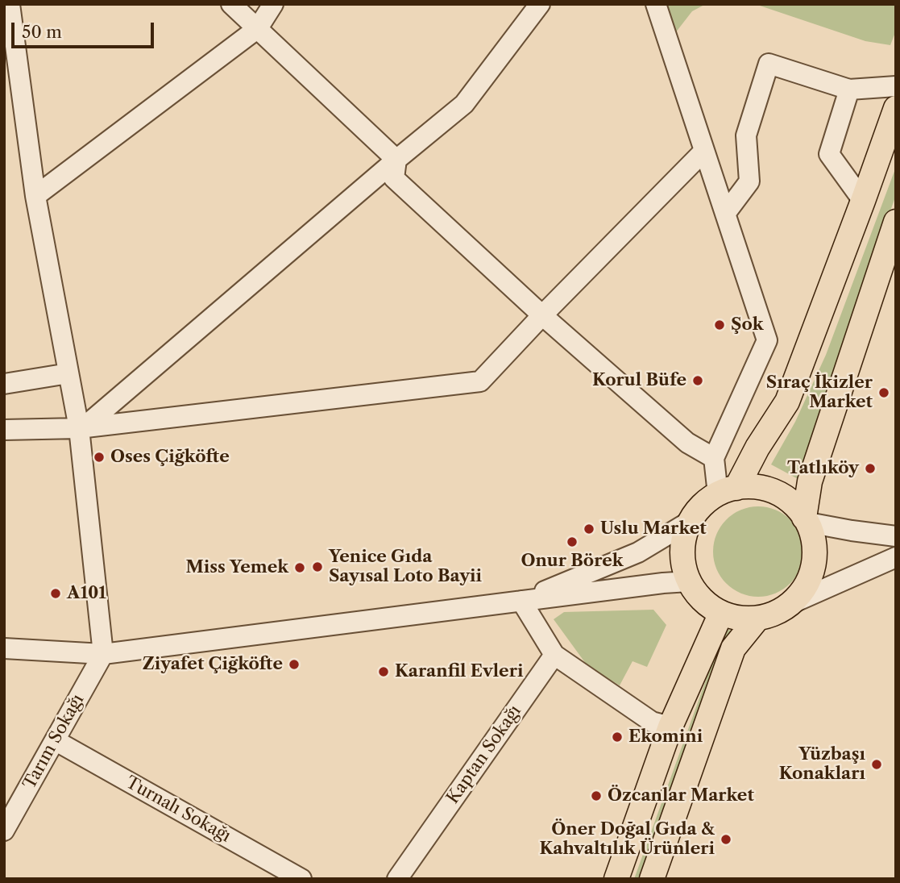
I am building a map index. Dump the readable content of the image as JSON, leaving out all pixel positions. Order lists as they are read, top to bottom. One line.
{"streets":{"street":["Tarım Sokağı","Kaptan Sokağı","Turnalı Sokağı"]},"crossings":[["Tarım Sokağı","Turnalı Sokağı"]],"places":["Şok","Korul Büfe","Sıraç İkizler Market","Oses Çiğköfte","Tatlıköy","Uslu Market","Onur Börek","Yenice Gıda Sayısal Loto Bayii","Miss Yemek","A101","Ziyafet Çiğköfte","Karanfil Evleri","Ekomini","Yüzbaşı Konakları","Özcanlar Market","Öner Doğal Gıda & Kahvaltılık Ürünleri"],"scale_bar":"50 m"}
